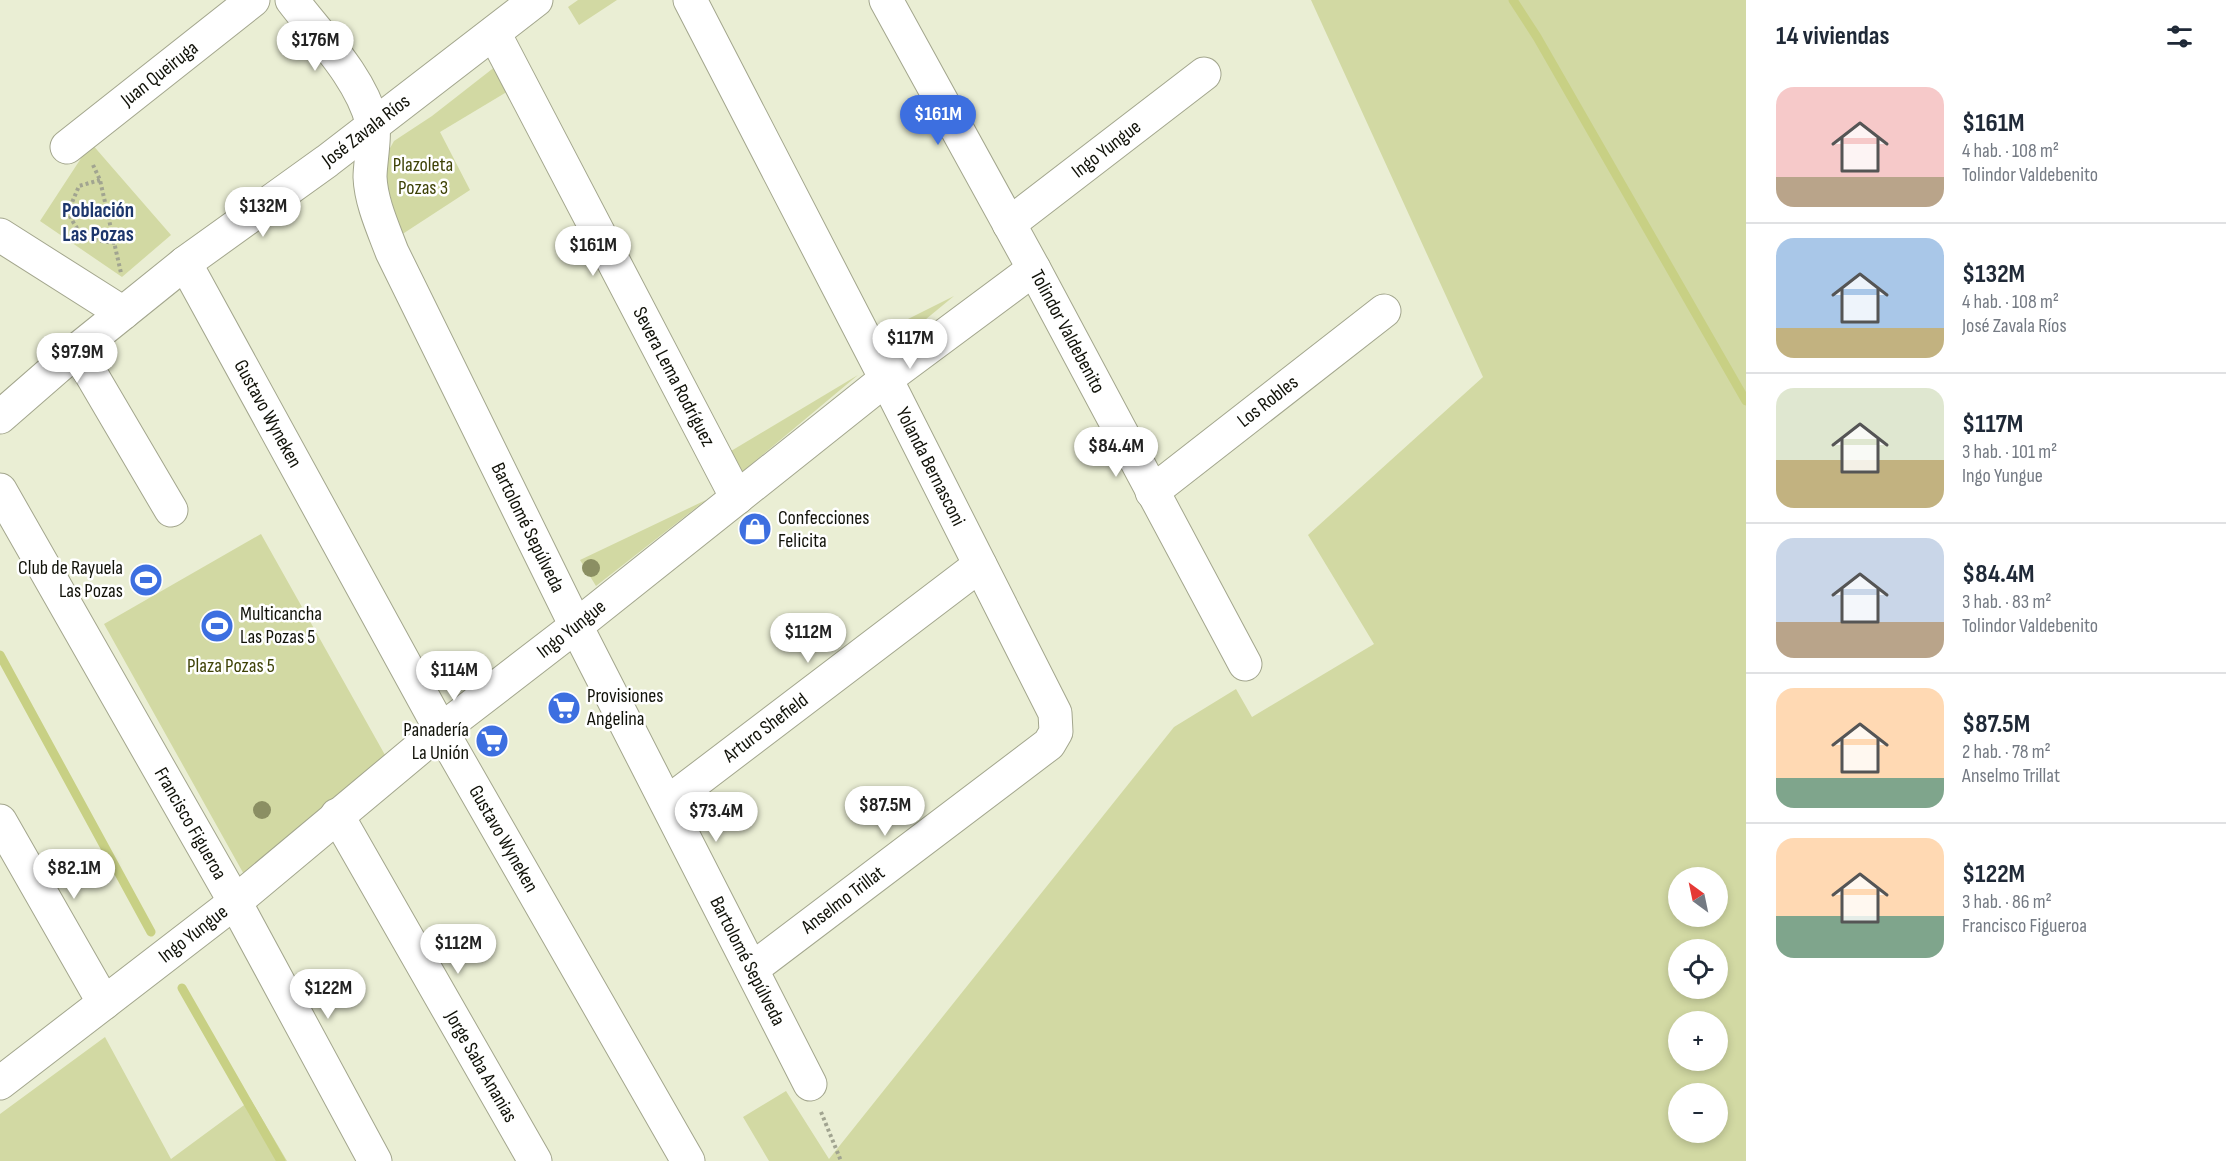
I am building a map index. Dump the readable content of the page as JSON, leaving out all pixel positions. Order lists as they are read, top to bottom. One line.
{"streets":{"street":["Juan Queiruga","José Zavala Ríos","Ingo Yungue","Tolindor Valdebenito","Severa Lema Rodríguez","Los Robles","Gustavo Wyneken","Yolanda Bernasconi","Bartolomé Sepúlveda","Arturo Shefield","Francisco Figueroa","Anselmo Trillat","Jorge Saba Ananias"]},"crossings":[["José Zavala Ríos","Severa Lema Rodríguez"],["José Zavala Ríos","Gustavo Wyneken"],["José Zavala Ríos","Bartolomé Sepúlveda"],["Ingo Yungue","Tolindor Valdebenito"],["Ingo Yungue","Severa Lema Rodríguez"],["Ingo Yungue","Gustavo Wyneken"],["Ingo Yungue","Yolanda Bernasconi"],["Ingo Yungue","Bartolomé Sepúlveda"],["Ingo Yungue","Francisco Figueroa"],["Ingo Yungue","Jorge Saba Ananias"],["Tolindor Valdebenito","Los Robles"],["Yolanda Bernasconi","Arturo Shefield"],["Yolanda Bernasconi","Anselmo Trillat"],["Bartolomé Sepúlveda","Arturo Shefield"],["Bartolomé Sepúlveda","Anselmo Trillat"]],"districts":["Población Las Pozas"],"parks":["Plazoleta Pozas 3","Plaza Pozas 5"],"places":{"shop":["Confecciones Felicita"],"sports":["Club de Rayuela Las Pozas","Multicancha Las Pozas 5"],"supermarket":["Provisiones Angelina","Panadería La Unión"]},"north":"top left","page":{"heading":"14 viviendas","price":["$176M","$161M","$132M","$161M","$117M","$97.9M","$84.4M","$112M","$114M","$87.5M","$73.4M","$82.1M","$112M","$122M"],"list":[{"name":"$161M","note":"4 hab. · 108 m² · Tolindor Valdebenito"},{"name":"$132M","note":"4 hab. · 108 m² · José Zavala Ríos"},{"name":"$117M","note":"3 hab. · 101 m² · Ingo Yungue"},{"name":"$84.4M","note":"3 hab. · 83 m² · Tolindor Valdebenito"},{"name":"$87.5M","note":"2 hab. · 78 m² · Anselmo Trillat"},{"name":"$122M","note":"3 hab. · 86 m² · Francisco Figueroa"}],"map_buttons":["+","−"]}}
